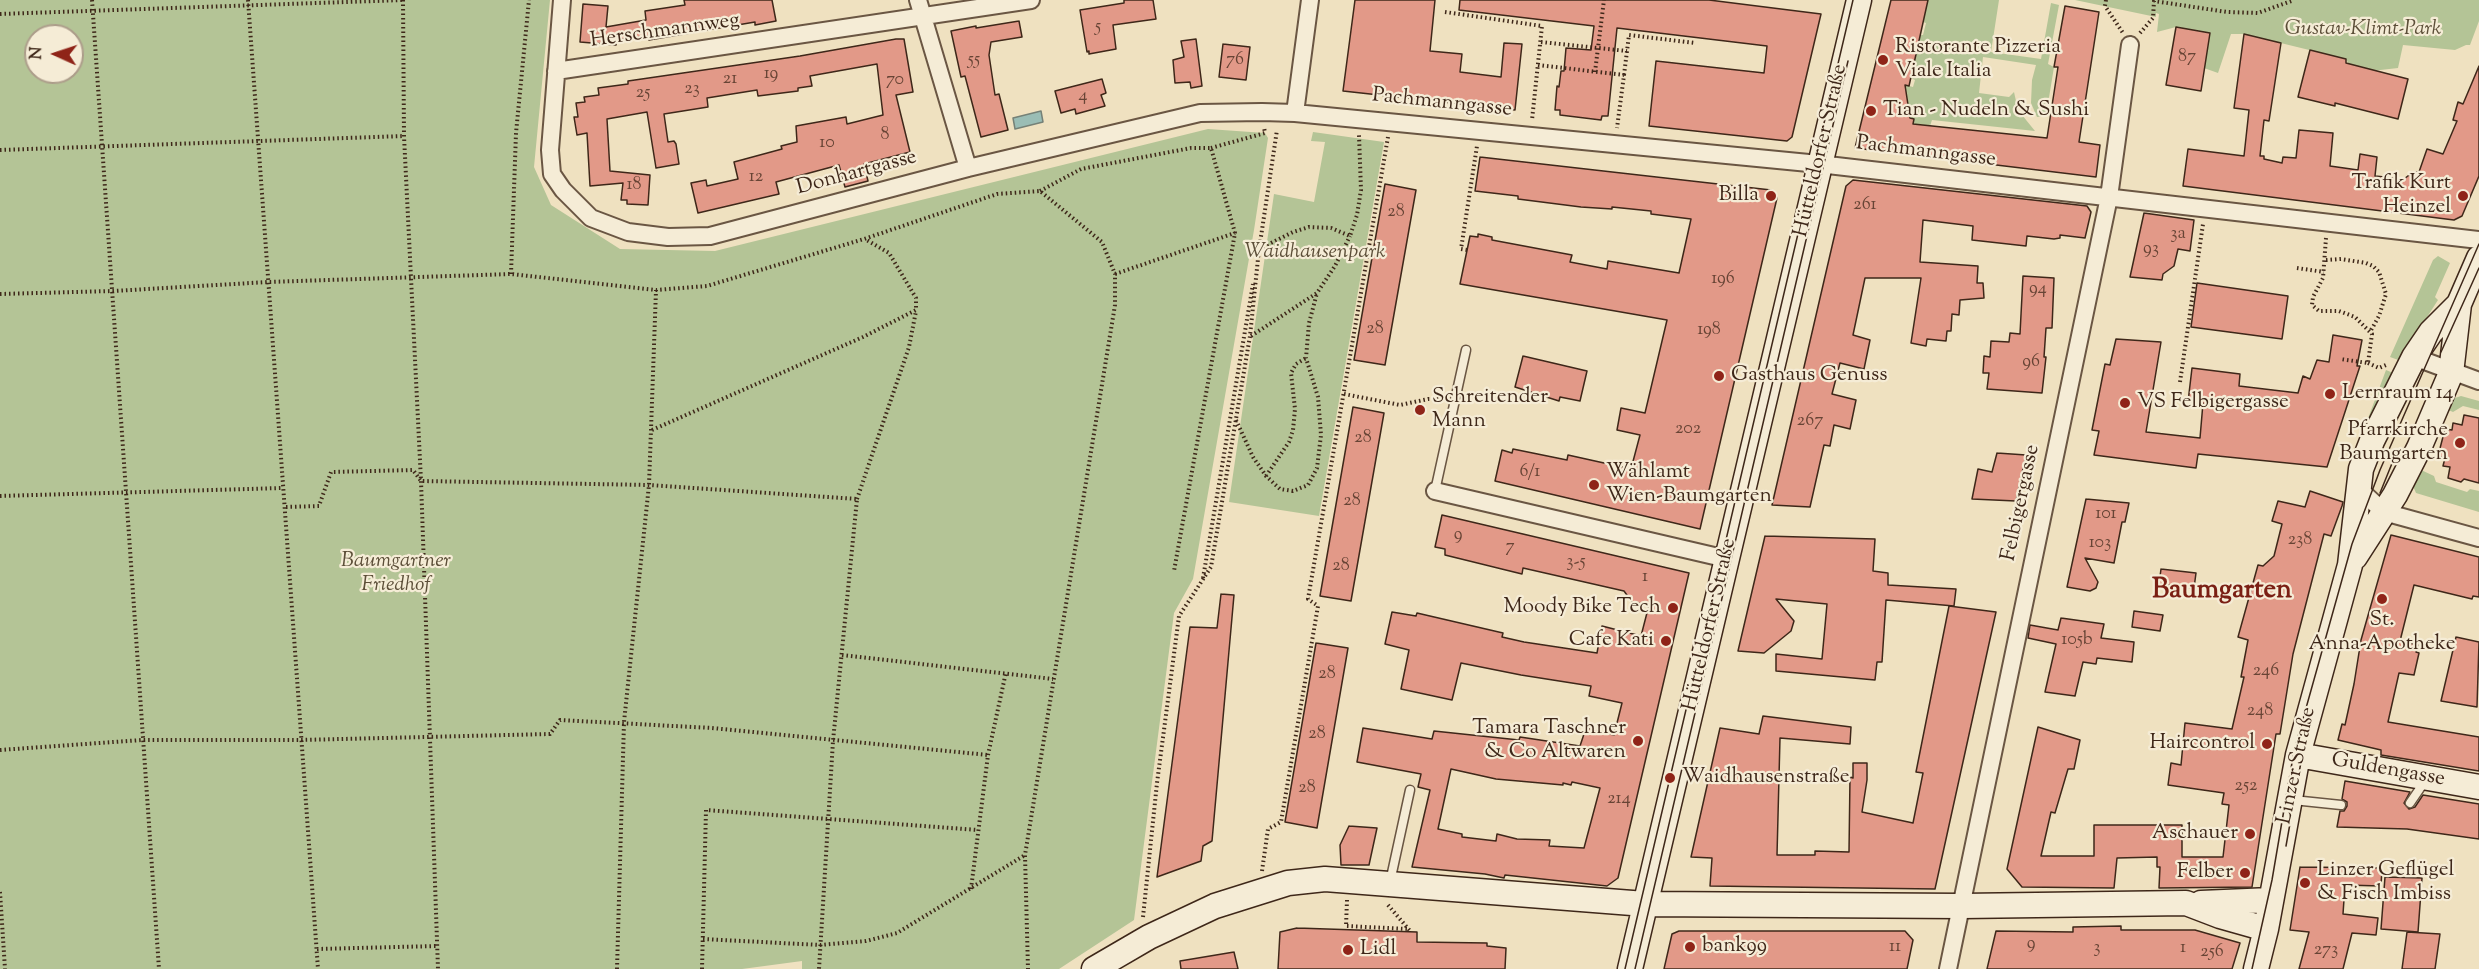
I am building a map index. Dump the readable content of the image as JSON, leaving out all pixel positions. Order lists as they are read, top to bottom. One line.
{"streets":{"main road":["Hütteldorfer Straße","Linzer Straße","Guldengasse"],"street":["Herschmannweg","Pachmanngasse","Donhartgasse","Felbigergasse"]},"crossings":[["Herschmannweg","Donhartgasse"],["Pachmanngasse","Hütteldorfer Straße"],["Pachmanngasse","Donhartgasse"],["Pachmanngasse","Felbigergasse"],["Linzer Straße","Guldengasse"]],"districts":["Baumgarten"],"parks":["Gustav-Klimt-Park","Waidhausenpark","Baumgartner Friedhof"],"places":["Ristorante Pizzeria Viale Italia","Tian - Nudeln & Sushi","Billa","Trafik Kurt Heinzel","Gasthaus Genuss","Lernraum 14","VS Felbigergasse","Schreitender Mann","Pfarrkirche Baumgarten","Wählamt Wien-Baumgarten","St. Anna-Apotheke","Moody Bike Tech","Cafe Kati","Tamara Taschner & Co Altwaren","Haircontrol","Waidhausenstraße","Aschauer","Felber","Linzer Geflügel & Fisch Imbiss","bank99","Lidl"],"house_numbers":["5","87","55","76","19","21","70","23","25","4","8","10","12","18","261","28","3a","93","196","94","28","198","96","267","202","28","6/1","28","101","9","238","103","7","3-5","28","1","105b","246","28","248","28","252","28","214","9","11","3","1","273","256"],"north":"left"}
